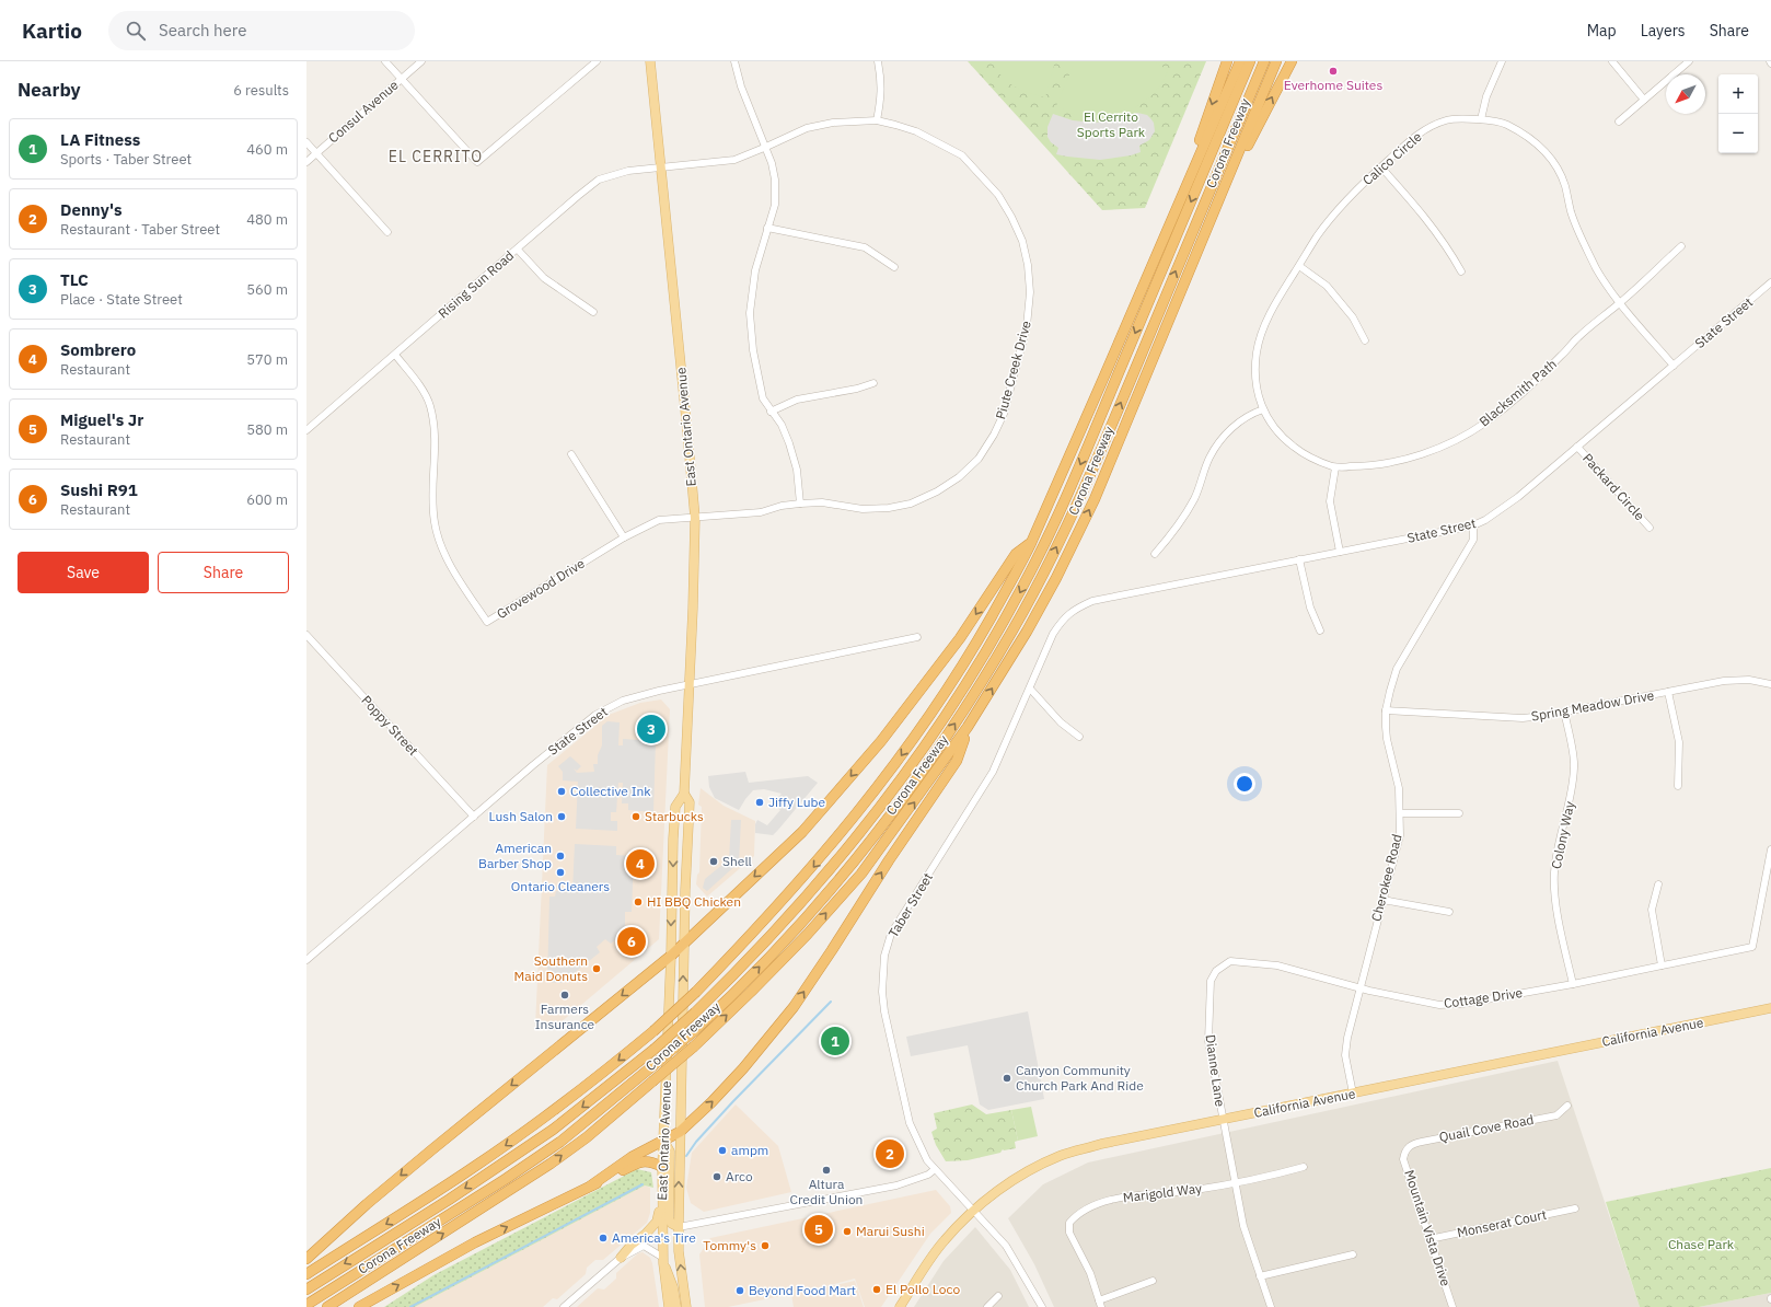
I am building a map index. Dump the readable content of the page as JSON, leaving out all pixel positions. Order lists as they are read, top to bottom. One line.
{"streets":{"highway":["Corona Freeway"],"main road":["East Ontario Avenue","California Avenue"],"street":["Consul Avenue","Calico Circle","Rising Sun Road","State Street","Piute Creek Drive","Blacksmith Path","Packard Circle","Grovewood Drive","Spring Meadow Drive","Poppy Street","Colony Way","Cherokee Road","Taber Street","Cottage Drive","Dianne Lane","Quail Cove Road","Marigold Way","Monserat Court","Mountain Vista Drive"]},"crossings":[["Calico Circle","State Street"],["Calico Circle","Blacksmith Path"],["Rising Sun Road","Piute Creek Drive"],["Rising Sun Road","East Ontario Avenue"],["Rising Sun Road","Grovewood Drive"],["State Street","East Ontario Avenue"],["State Street","Packard Circle"],["State Street","Poppy Street"],["State Street","Cherokee Road"],["State Street","Taber Street"],["Piute Creek Drive","East Ontario Avenue"],["Piute Creek Drive","Grovewood Drive"],["East Ontario Avenue","Grovewood Drive"],["Spring Meadow Drive","Colony Way"],["Spring Meadow Drive","Cherokee Road"],["Colony Way","Cottage Drive"],["Cherokee Road","Cottage Drive"],["Cherokee Road","California Avenue"],["Taber Street","California Avenue"],["Cottage Drive","Dianne Lane"],["California Avenue","Dianne Lane"],["Dianne Lane","Marigold Way"],["Quail Cove Road","Mountain Vista Drive"],["Monserat Court","Mountain Vista Drive"]],"districts":["EL CERRITO"],"parks":["El Cerrito Sports Park","Chase Park"],"places":["Everhome Suites","Collective Ink","Jiffy Lube","Lush Salon","Starbucks","American Barber Shop","Shell","Ontario Cleaners","HI BBQ Chicken","Southern Maid Donuts","Farmers Insurance","Canyon Community Church Park And Ride","ampm","Altura Credit Union","Arco","Marui Sushi","America's Tire","Tommy's","El Pollo Loco","Beyond Food Mart"],"north":"bottom left","page":{"header":"Kartio","search":"Search here","nav":["Map","Layers","Share"],"heading":["Nearby","6 results"],"map_buttons":["+","−"],"list":[{"mark":"1","name":"LA Fitness","note":"Sports · Taber Street","value":"460 m"},{"mark":"2","name":"Denny's","note":"Restaurant · Taber Street","value":"480 m"},{"mark":"3","name":"TLC","note":"Place · State Street","value":"560 m"},{"mark":"4","name":"Sombrero","note":"Restaurant","value":"570 m"},{"mark":"5","name":"Miguel's Jr","note":"Restaurant","value":"580 m"},{"mark":"6","name":"Sushi R91","note":"Restaurant","value":"600 m"}],"buttons":["Save","Share"],"pins":["3","4","6","1","2","5"]}}
